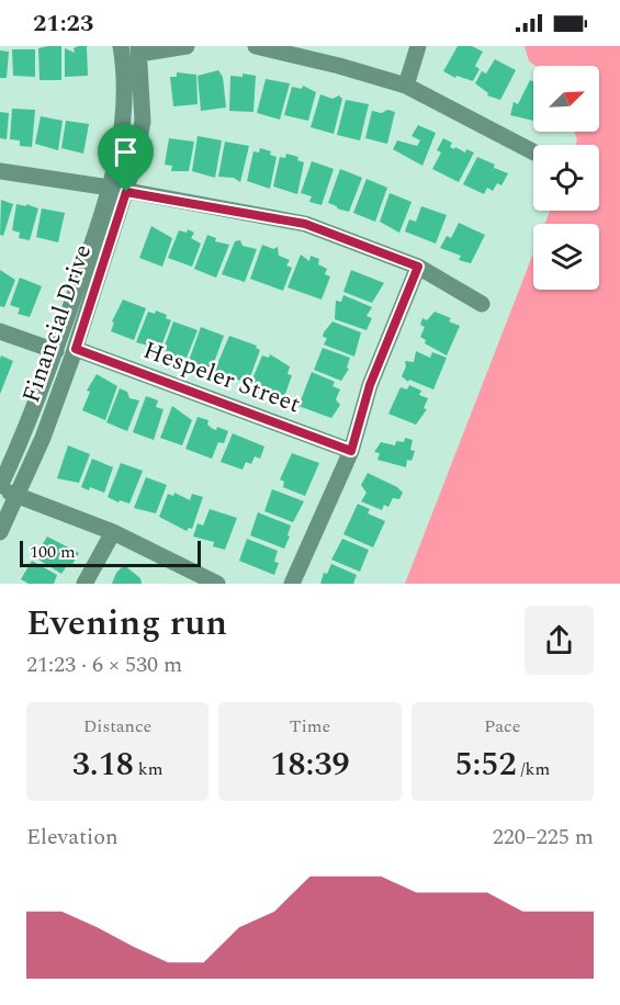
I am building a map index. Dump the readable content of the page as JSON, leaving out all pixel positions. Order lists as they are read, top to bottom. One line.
{"streets":{"street":["Financial Drive","Hespeler Street"]},"crossings":[["Financial Drive","Hespeler Street"]],"scale_bar":"100 m","north":"top right","page":{"status":"21:23","scale":"100 m","heading":["Evening run","21:23 · 6 × 530 m"],"stats":[["Distance","3.18 km"],["Time","18:39"],["Pace","5:52 /km"]],"chart":["Elevation","220–225 m"]}}
